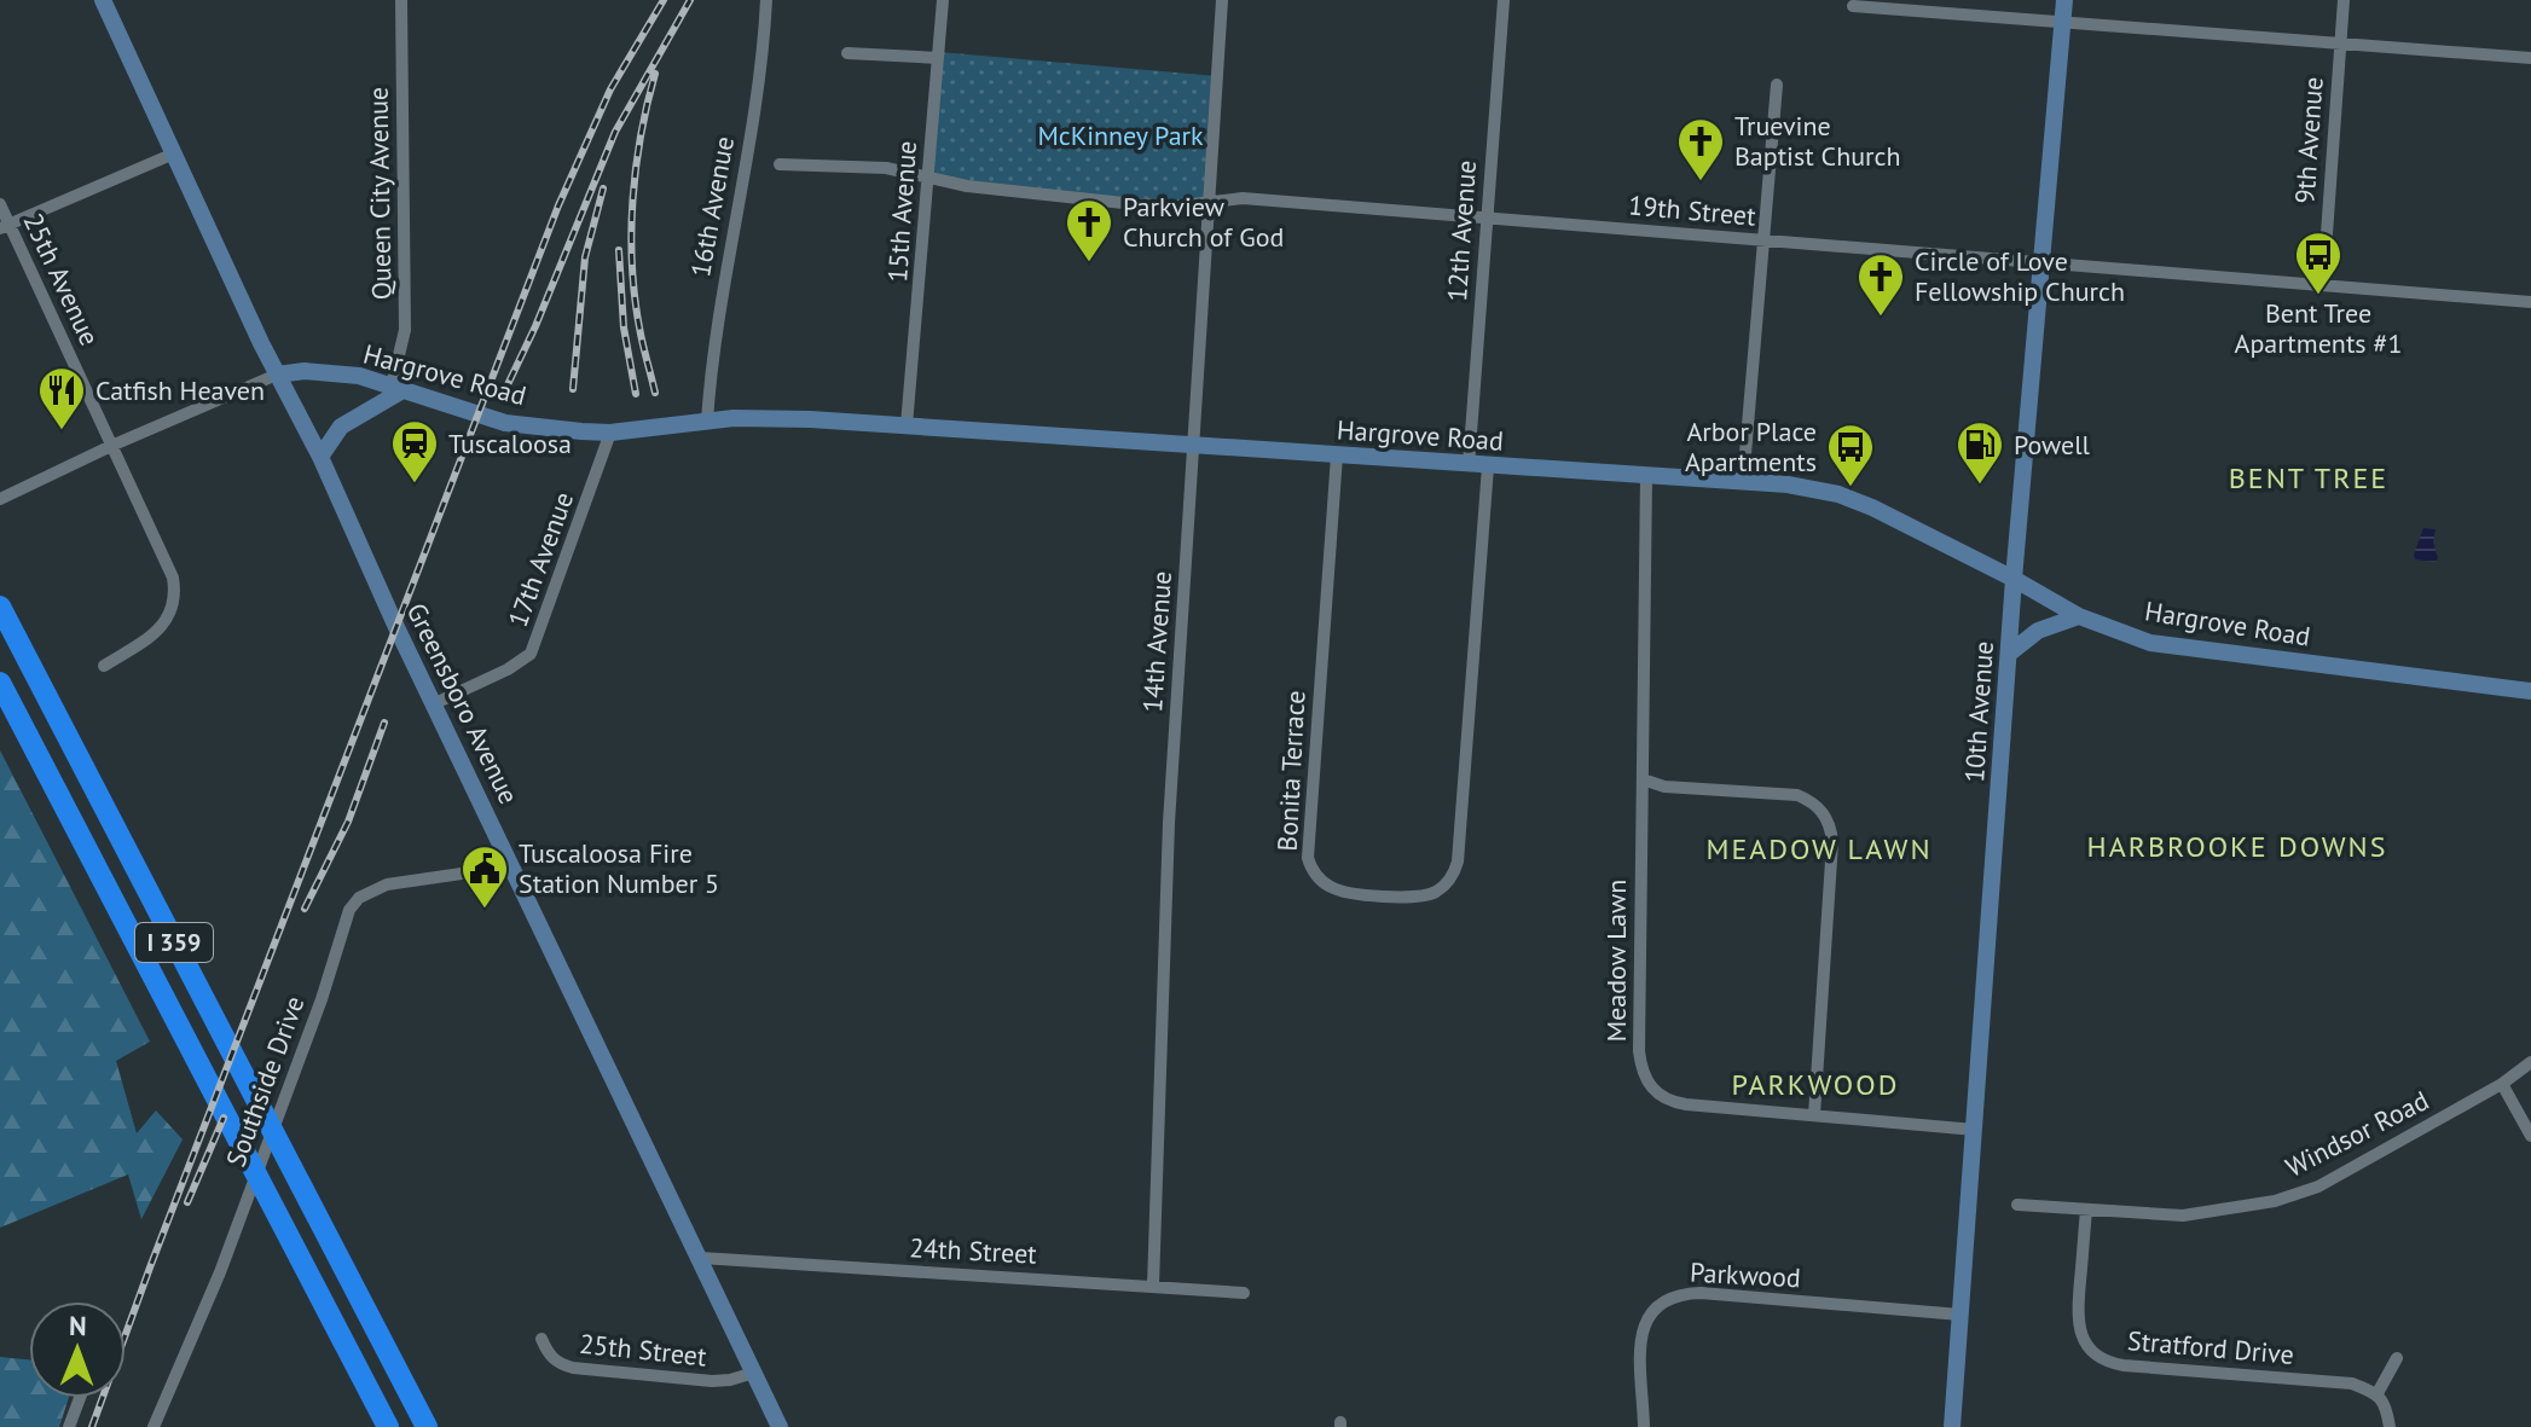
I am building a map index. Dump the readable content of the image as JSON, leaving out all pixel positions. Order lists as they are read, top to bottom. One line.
{"streets":{"highway":["I 359"],"main road":["Hargrove Road","Greensboro Avenue","10th Avenue"],"street":["9th Avenue","Queen City Avenue","16th Avenue","19th Street","15th Avenue","12th Avenue","25th Avenue","17th Avenue","14th Avenue","Bonita Terrace","Meadow Lawn","Southside Drive","Windsor Road","24th Street","Parkwood","Stratford Drive","25th Street"]},"crossings":[["9th Avenue","19th Street"],["Queen City Avenue","Hargrove Road"],["16th Avenue","Hargrove Road"],["19th Street","15th Avenue"],["19th Street","12th Avenue"],["19th Street","14th Avenue"],["19th Street","10th Avenue"],["15th Avenue","Hargrove Road"],["12th Avenue","Hargrove Road"],["Hargrove Road","17th Avenue"],["Hargrove Road","14th Avenue"],["Hargrove Road","Greensboro Avenue"],["Hargrove Road","10th Avenue"],["Hargrove Road","Bonita Terrace"],["Hargrove Road","Meadow Lawn"],["17th Avenue","Greensboro Avenue"],["14th Avenue","24th Street"],["Greensboro Avenue","Southside Drive"],["Greensboro Avenue","24th Street"],["Greensboro Avenue","25th Street"],["10th Avenue","Meadow Lawn"],["10th Avenue","Parkwood"],["Windsor Road","Stratford Drive"]],"districts":["BENT TREE","HARBROOKE DOWNS","MEADOW LAWN","PARKWOOD"],"parks":["McKinney Park"],"places":{"church":["Truevine Baptist Church","Parkview Church of God","Circle of Love Fellowship Church"],"bus stop":["Bent Tree Apartments #1","Arbor Place Apartments"],"restaurant":["Catfish Heaven"],"station":["Tuscaloosa"],"fuel station":["Powell"],"public building":["Tuscaloosa Fire Station Number 5"]},"north":"top"}
